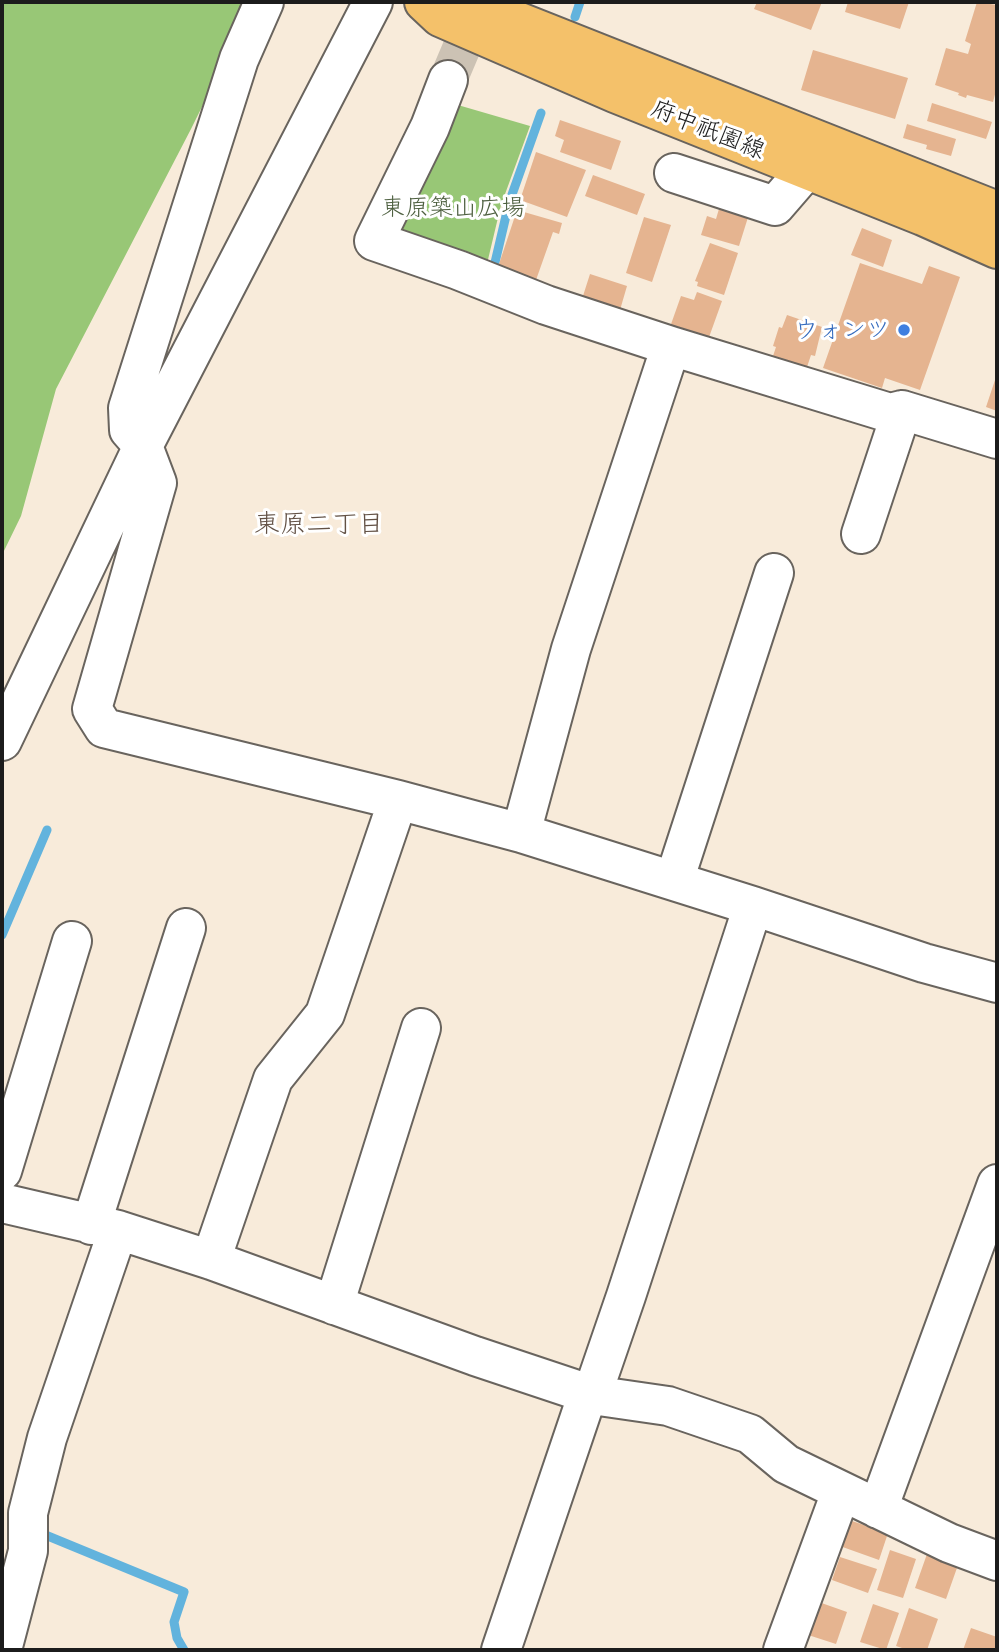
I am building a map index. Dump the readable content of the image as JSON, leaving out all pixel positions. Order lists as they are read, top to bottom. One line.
{"streets":{"main road":["府中祇園線"]},"districts":["東原二丁目"],"parks":["東原築山広場"],"places":["ウォンツ"]}
